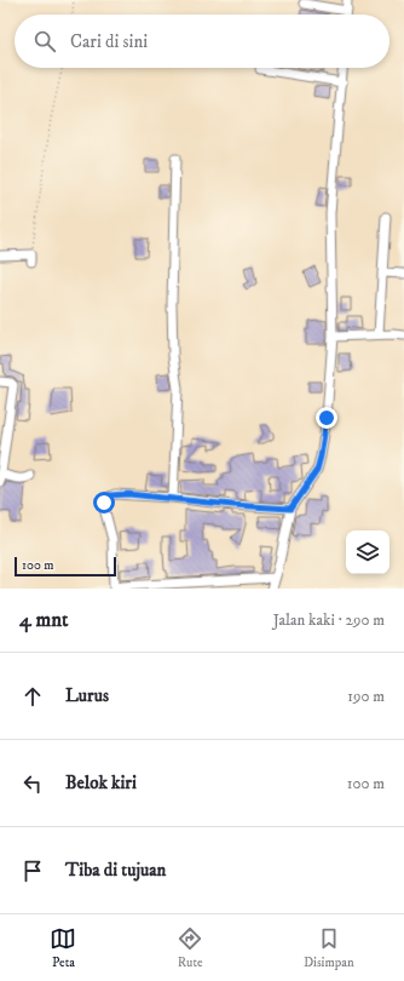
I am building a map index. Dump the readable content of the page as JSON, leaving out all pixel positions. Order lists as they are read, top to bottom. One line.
{"scale_bar":"100 m","page":{"search":"Cari di sini","scale":"100 m","heading":["4 mnt","Jalan kaki · 290 m"],"list":[["Lurus","190 m"],["Belok kiri","100 m"],"Tiba di tujuan"],"nav":["Peta","Rute","Disimpan"]}}
